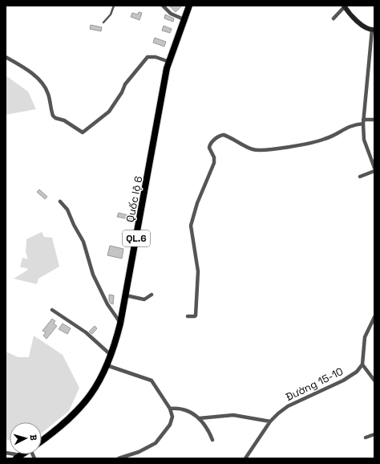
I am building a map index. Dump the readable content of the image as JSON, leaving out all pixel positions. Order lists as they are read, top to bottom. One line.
{"streets":{"highway":["Quốc lộ 6","QL.6"],"street":["Đường 15-10"]},"north":"right"}
